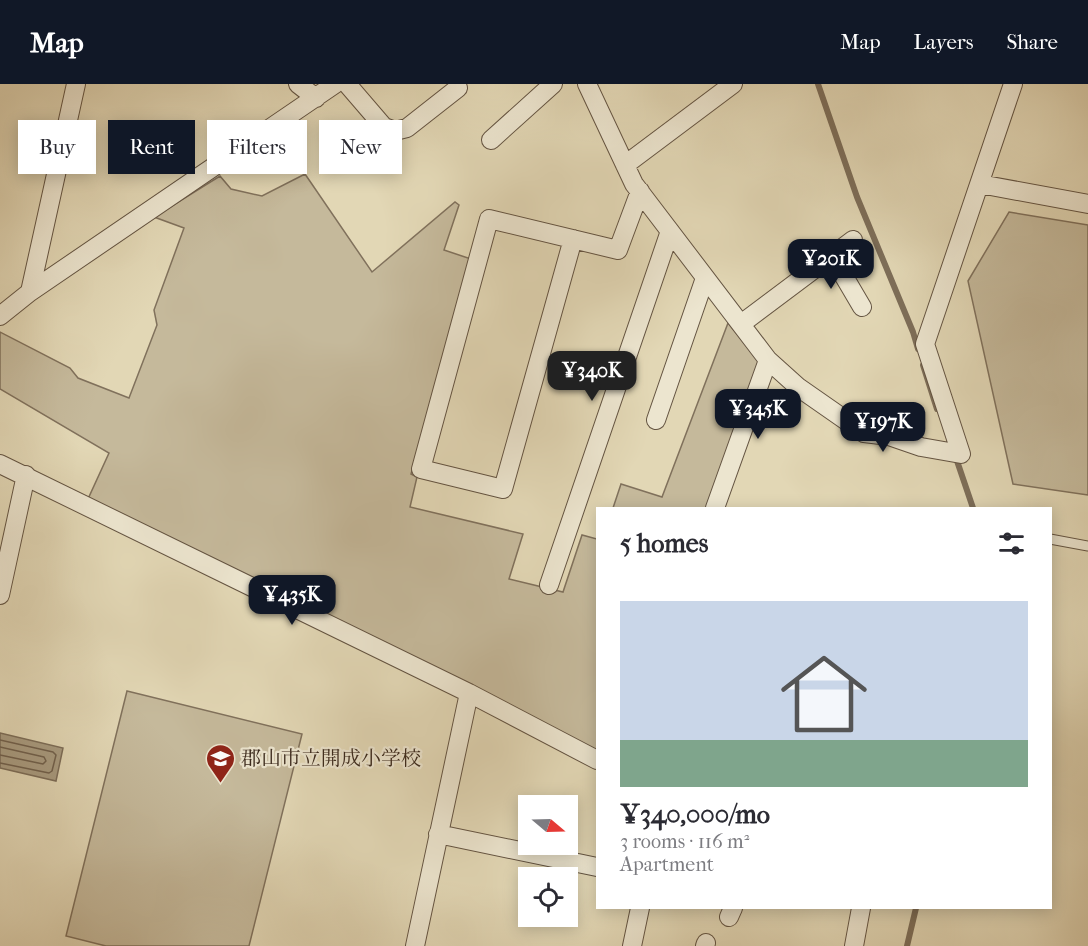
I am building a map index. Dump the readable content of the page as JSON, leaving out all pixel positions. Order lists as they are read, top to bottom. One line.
{"places":{"school or university":["郡山市立開成小学校"]},"north":"right","page":{"header":"Map","nav":["Map","Layers","Share"],"chip":["Buy","Rent","Filters","New"],"price":["¥201K","¥340K","¥345K","¥197K","¥435K"],"heading":"5 homes","list":[{"name":"¥340,000/mo","note":"3 rooms · 116 m² · Apartment"}]}}
